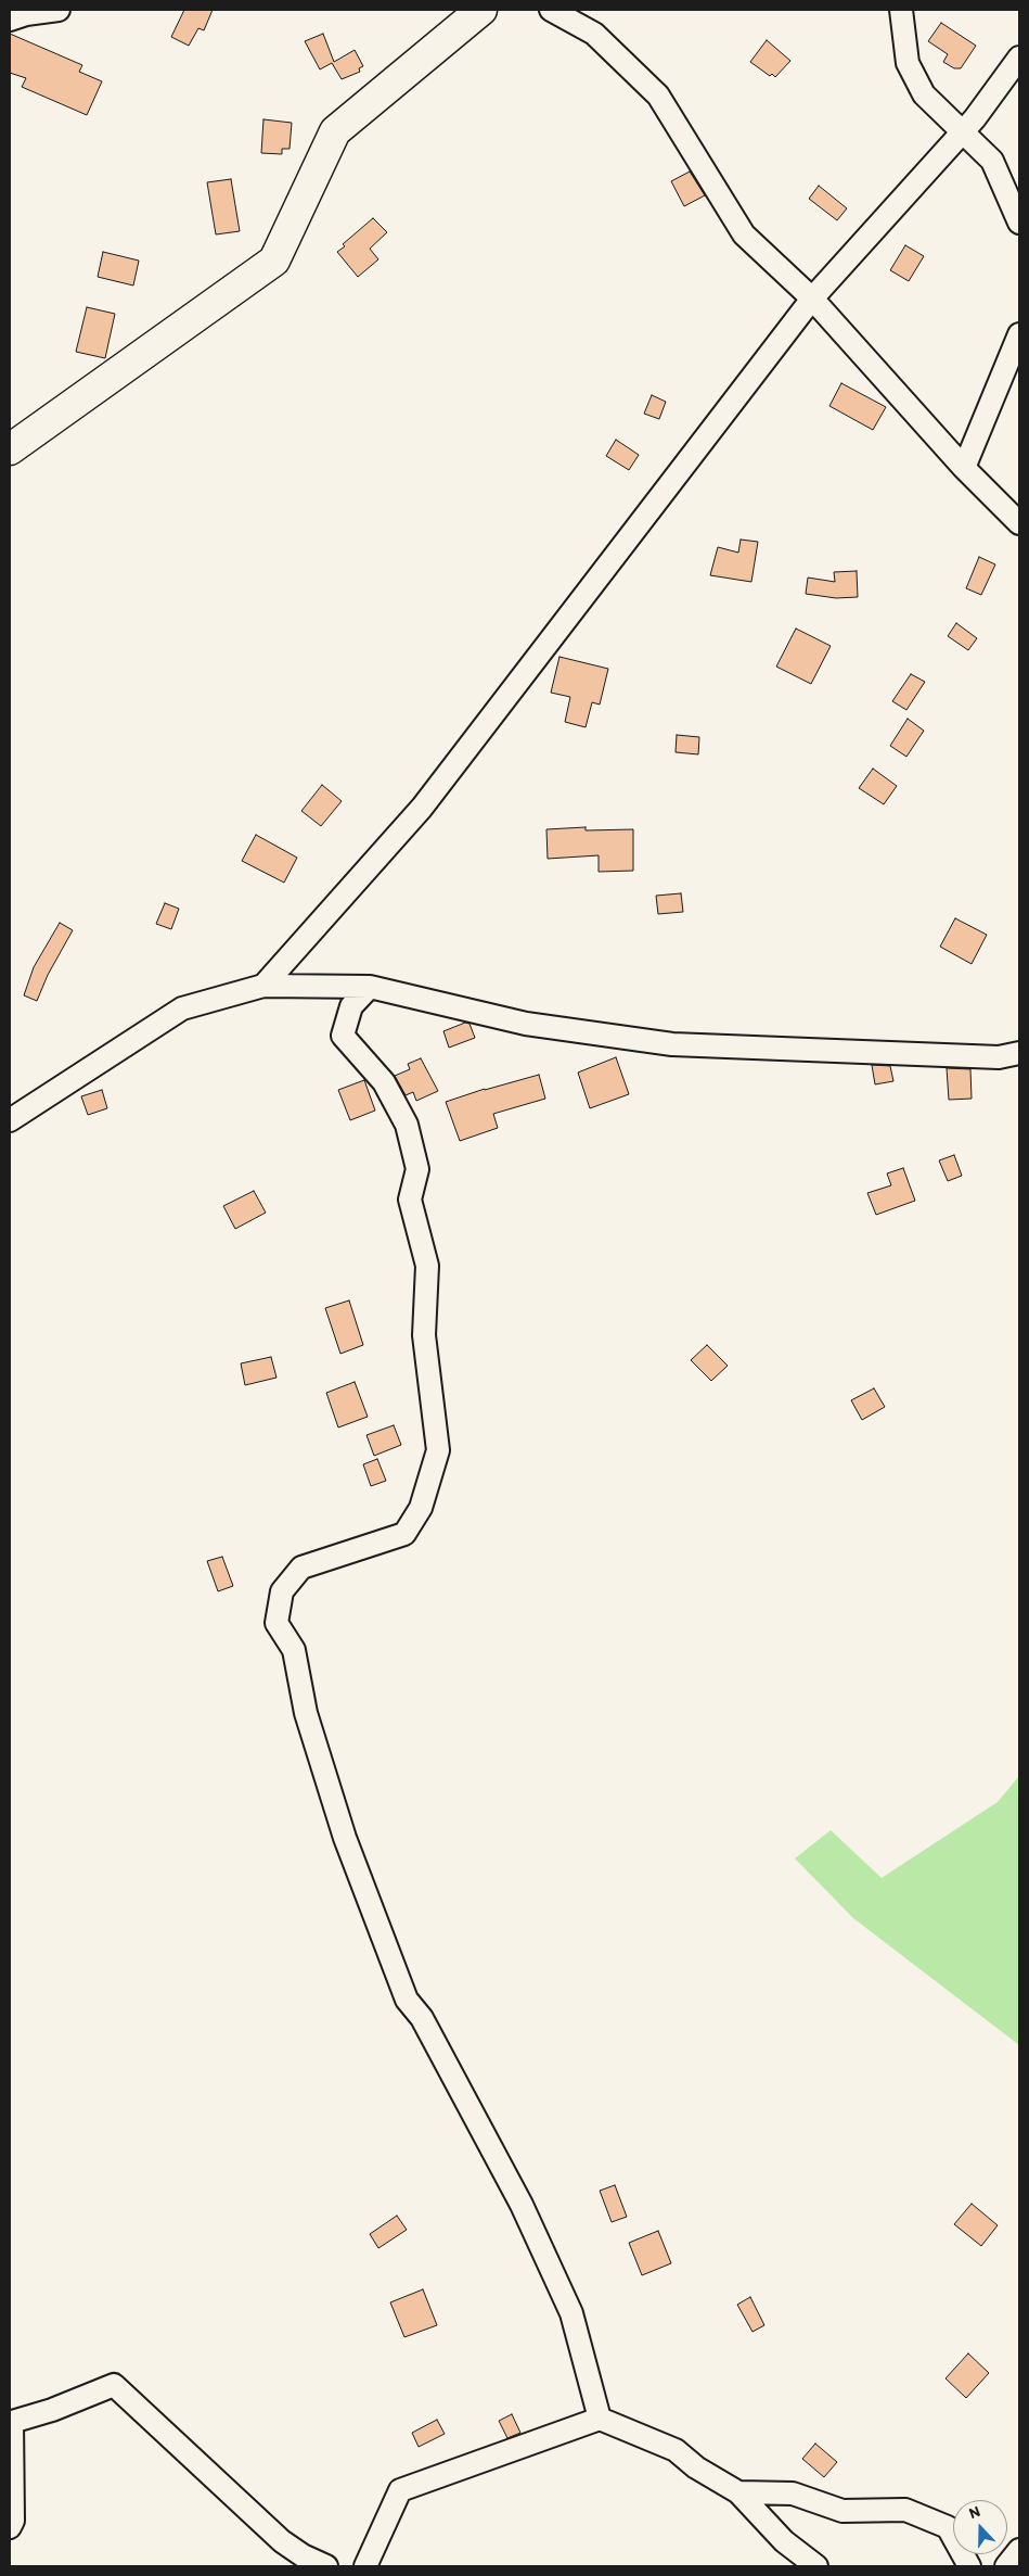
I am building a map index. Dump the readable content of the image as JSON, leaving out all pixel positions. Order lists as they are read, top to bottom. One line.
{"north":"top"}
